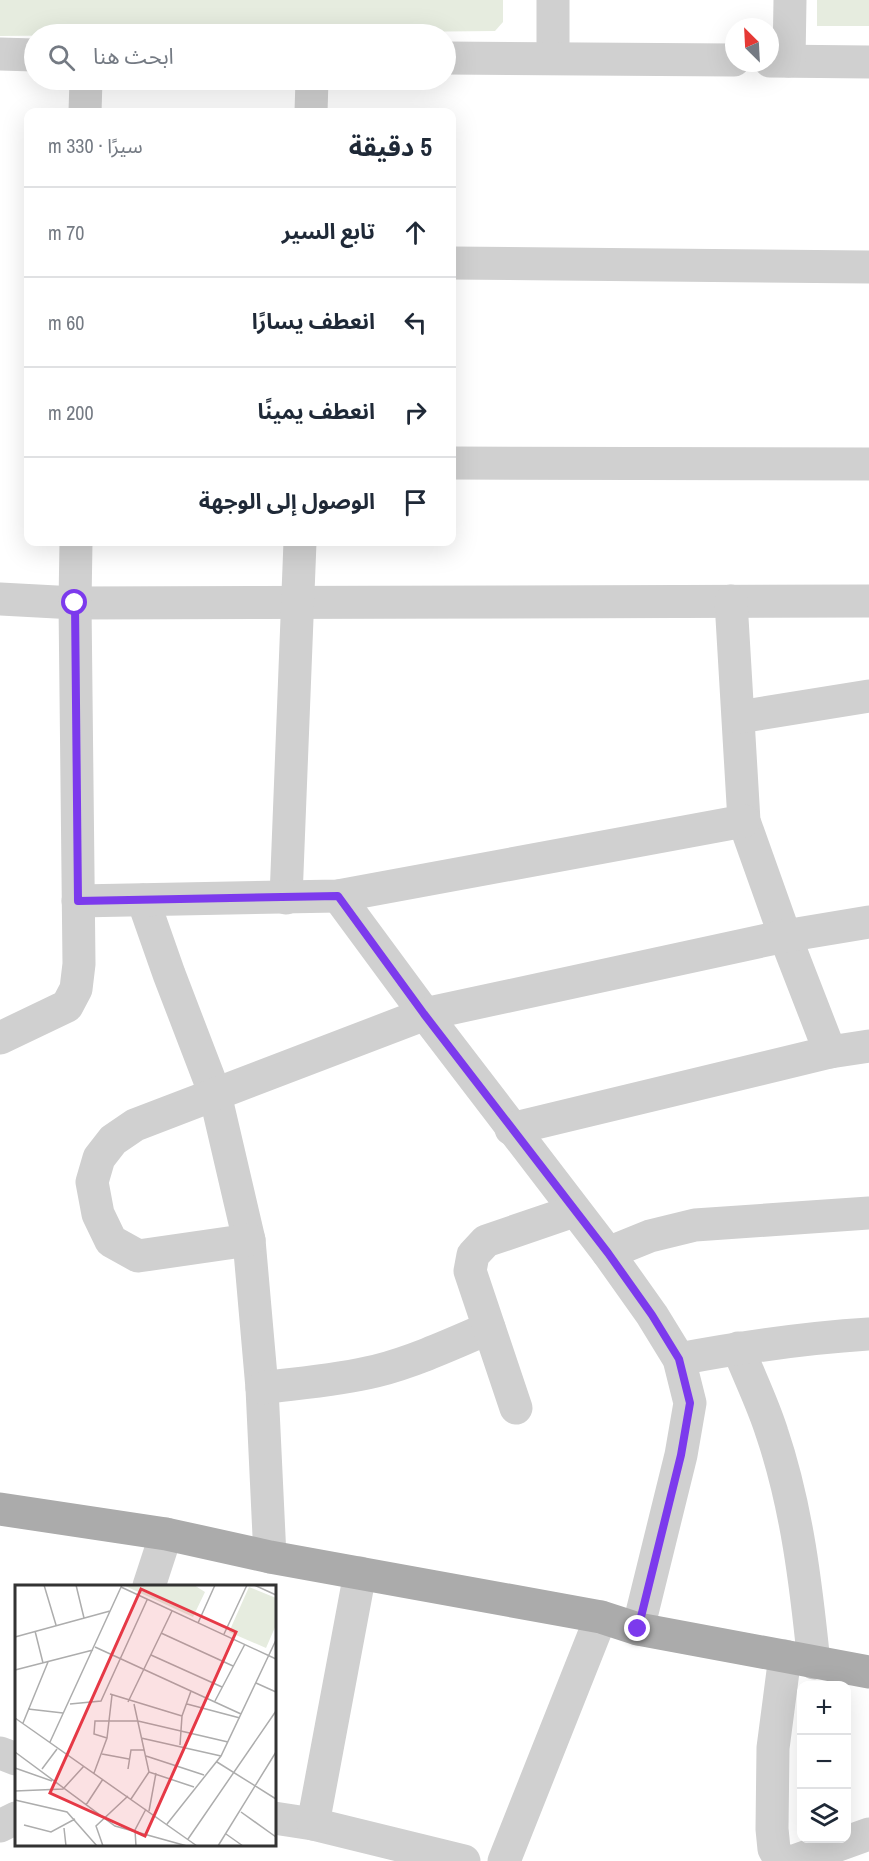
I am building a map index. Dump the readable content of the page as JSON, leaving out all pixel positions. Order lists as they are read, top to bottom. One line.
{"north":"top left","page":{"search":"ابحث هنا","heading":["5 دقيقة","سيرًا · 330 m"],"list":[["تابع السير","70 m"],["انعطف يسارًا","60 m"],["انعطف يمينًا","200 m"],"الوصول إلى الوجهة"],"map_buttons":["+","−"]}}
